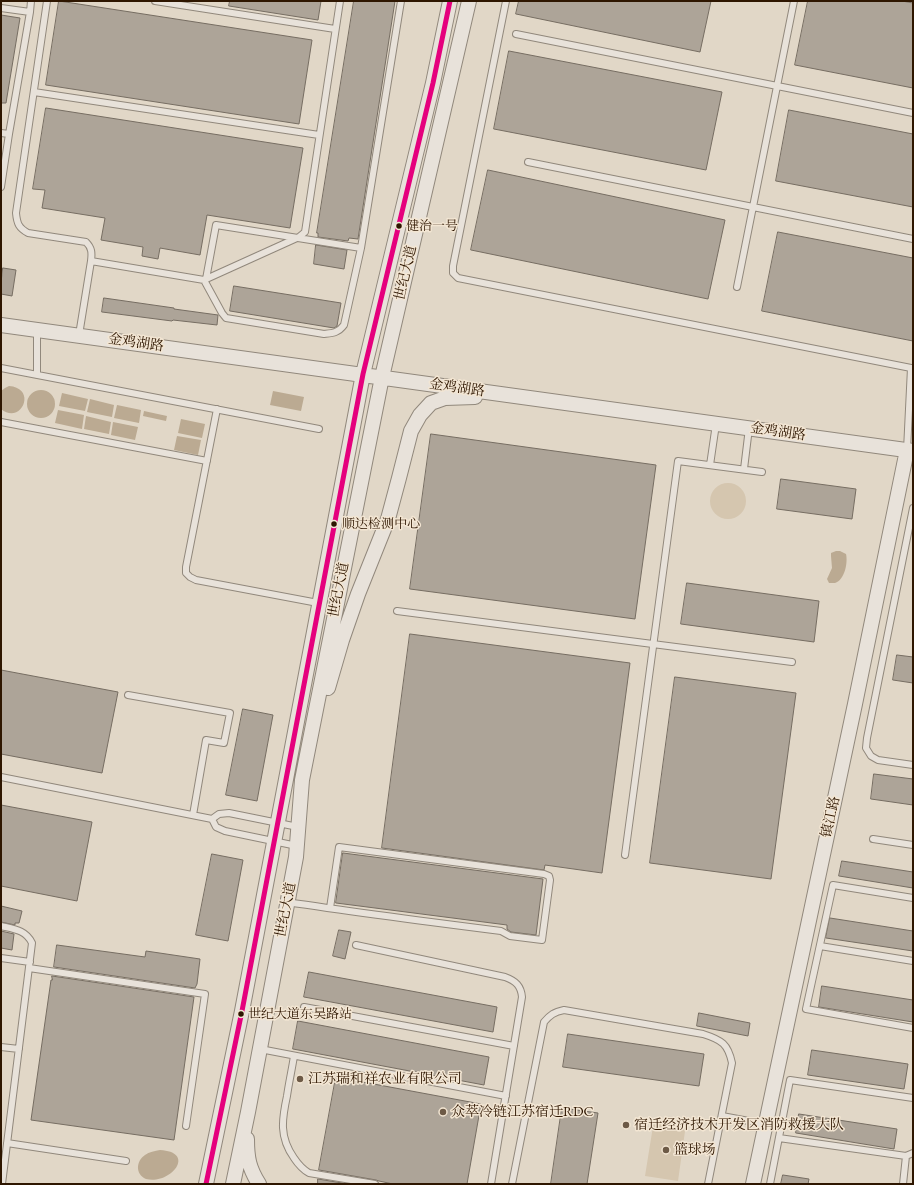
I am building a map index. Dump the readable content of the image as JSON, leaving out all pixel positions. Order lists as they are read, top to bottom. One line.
{"streets":{"street":["世纪大道","金鸡湖路","镇江路"]},"crossings":[["世纪大道","金鸡湖路"],["金鸡湖路","镇江路"]],"places":["健治一号","顺达检测中心","世纪大道东吴路站","江苏瑞和祥农业有限公司","众萃冷链江苏宿迁RDC","宿迁经济技术开发区消防救援大队","篮球场"]}
